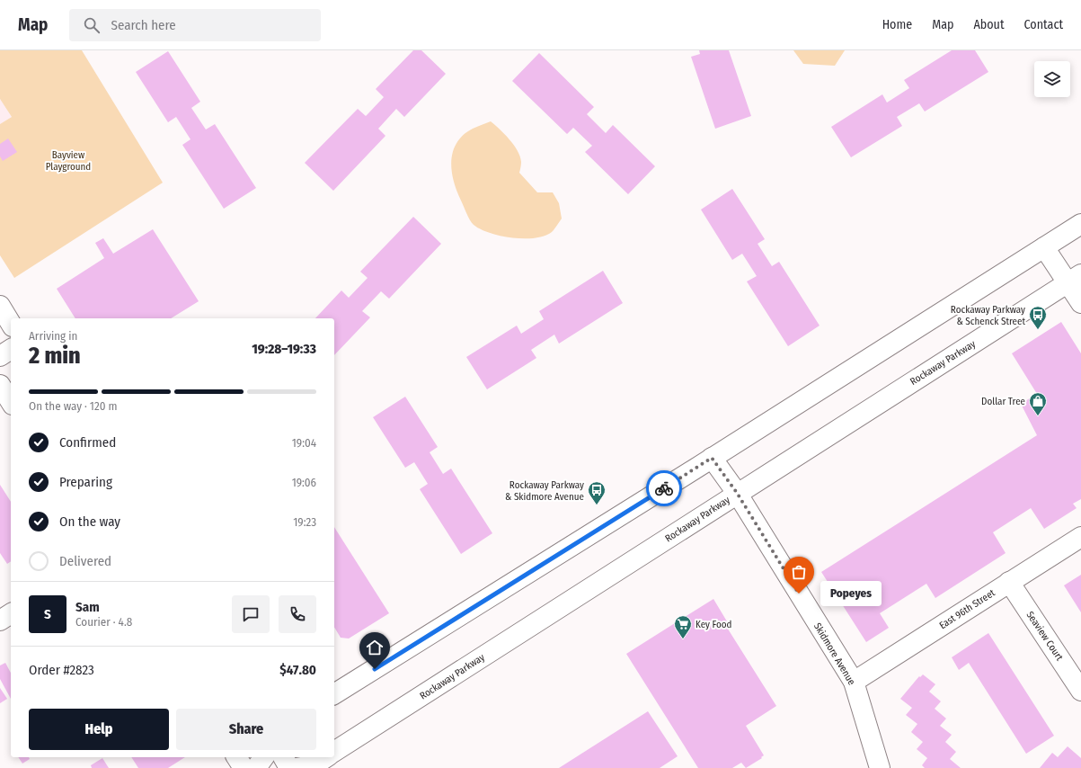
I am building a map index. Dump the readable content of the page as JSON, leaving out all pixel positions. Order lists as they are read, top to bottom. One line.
{"streets":{"main road":["Rockaway Parkway","East 96th Street","Seaview Court","Skidmore Avenue"]},"crossings":[["Rockaway Parkway","Skidmore Avenue"],["East 96th Street","Seaview Court"],["East 96th Street","Skidmore Avenue"]],"parks":["Bayview Playground"],"places":{"bus stop":["Rockaway Parkway & Schenck Street","Rockaway Parkway & Skidmore Avenue"],"shop":["Dollar Tree"],"other":["Popeyes"],"supermarket":["Key Food"]},"page":{"header":"Map","search":"Search here","nav":["Home","Map","About","Contact"],"heading":["2 min","Arriving in","19:28–19:33"],"panel":["Sam","Courier · 4.8","Order #2823","$47.80"],"bar":"On the way · 120 m","list":[["Confirmed","19:04"],["Preparing","19:06"],["On the way","19:23"],"Delivered"],"bubble":"Popeyes","round":"S","buttons":["Help","Share"]}}
